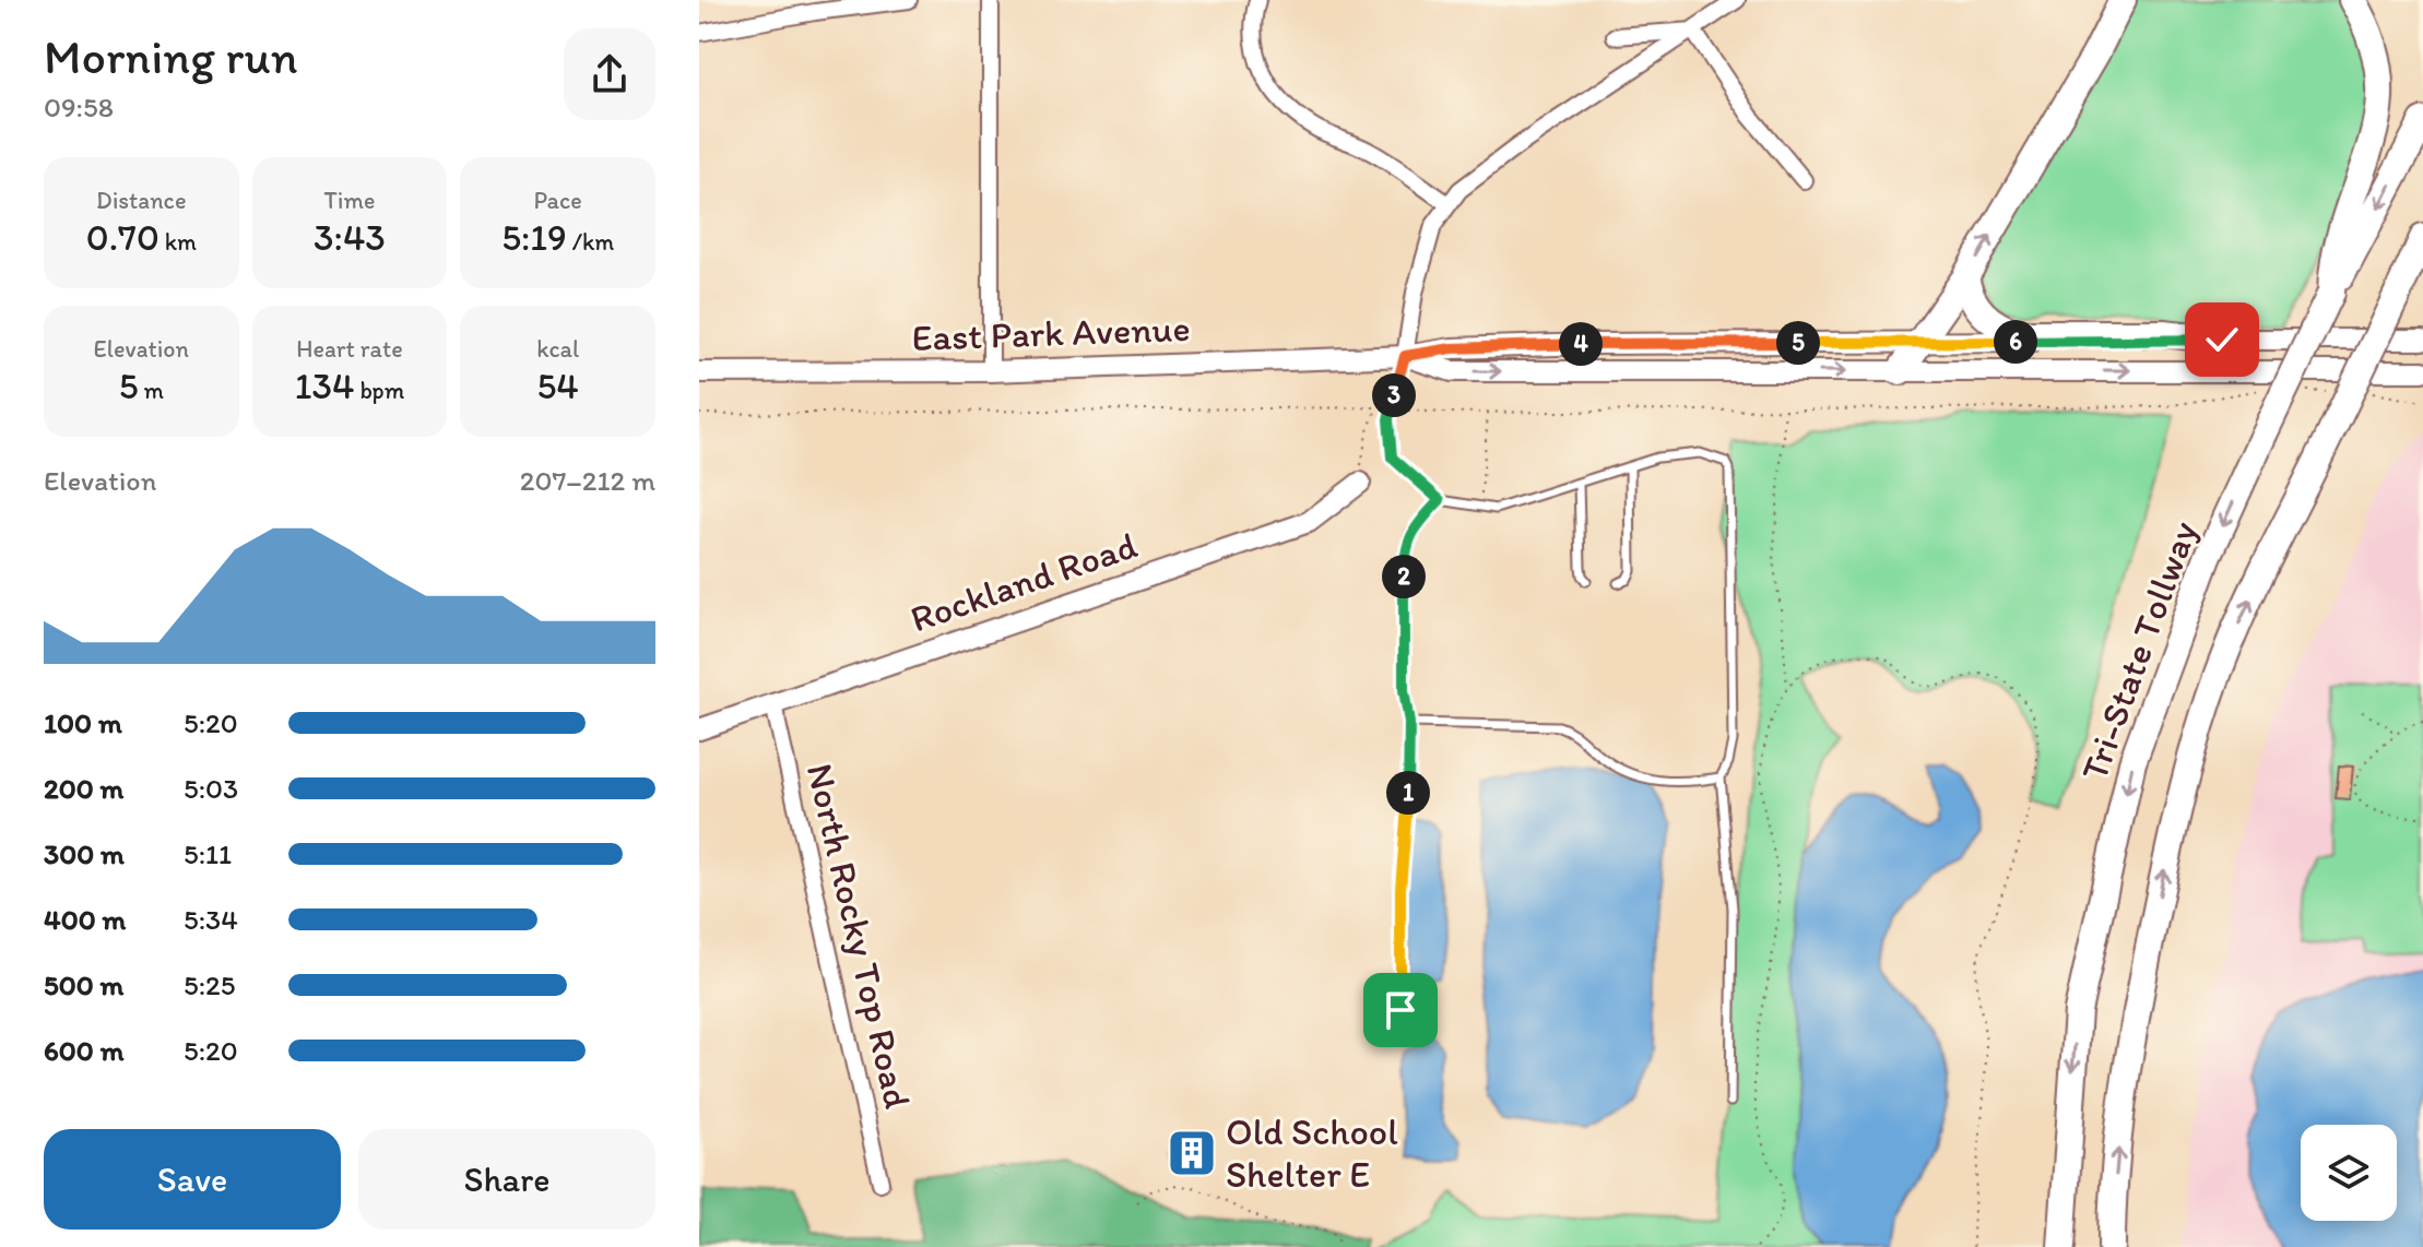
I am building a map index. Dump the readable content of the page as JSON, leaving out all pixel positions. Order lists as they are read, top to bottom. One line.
{"streets":{"highway":["Tri-State Tollway"],"main road":["East Park Avenue","Rockland Road"],"street":["North Rocky Top Road"]},"crossings":[["Rockland Road","North Rocky Top Road"]],"places":{"building":["Old School Shelter E"]},"page":{"heading":["Morning run","09:58"],"stats":[["Distance","0.70 km"],["Time","3:43"],["Pace","5:19 /km"],["Elevation","5 m"],["Heart rate","134 bpm"],["kcal","54"]],"pins":["6","5","4","3","2","1"],"chart":["Elevation","207–212 m"],"list":[{"name":"100 m","note":"5:20"},{"name":"200 m","note":"5:03"},{"name":"300 m","note":"5:11"},{"name":"400 m","note":"5:34"},{"name":"500 m","note":"5:25"},{"name":"600 m","note":"5:20"}],"buttons":["Save","Share"]}}
